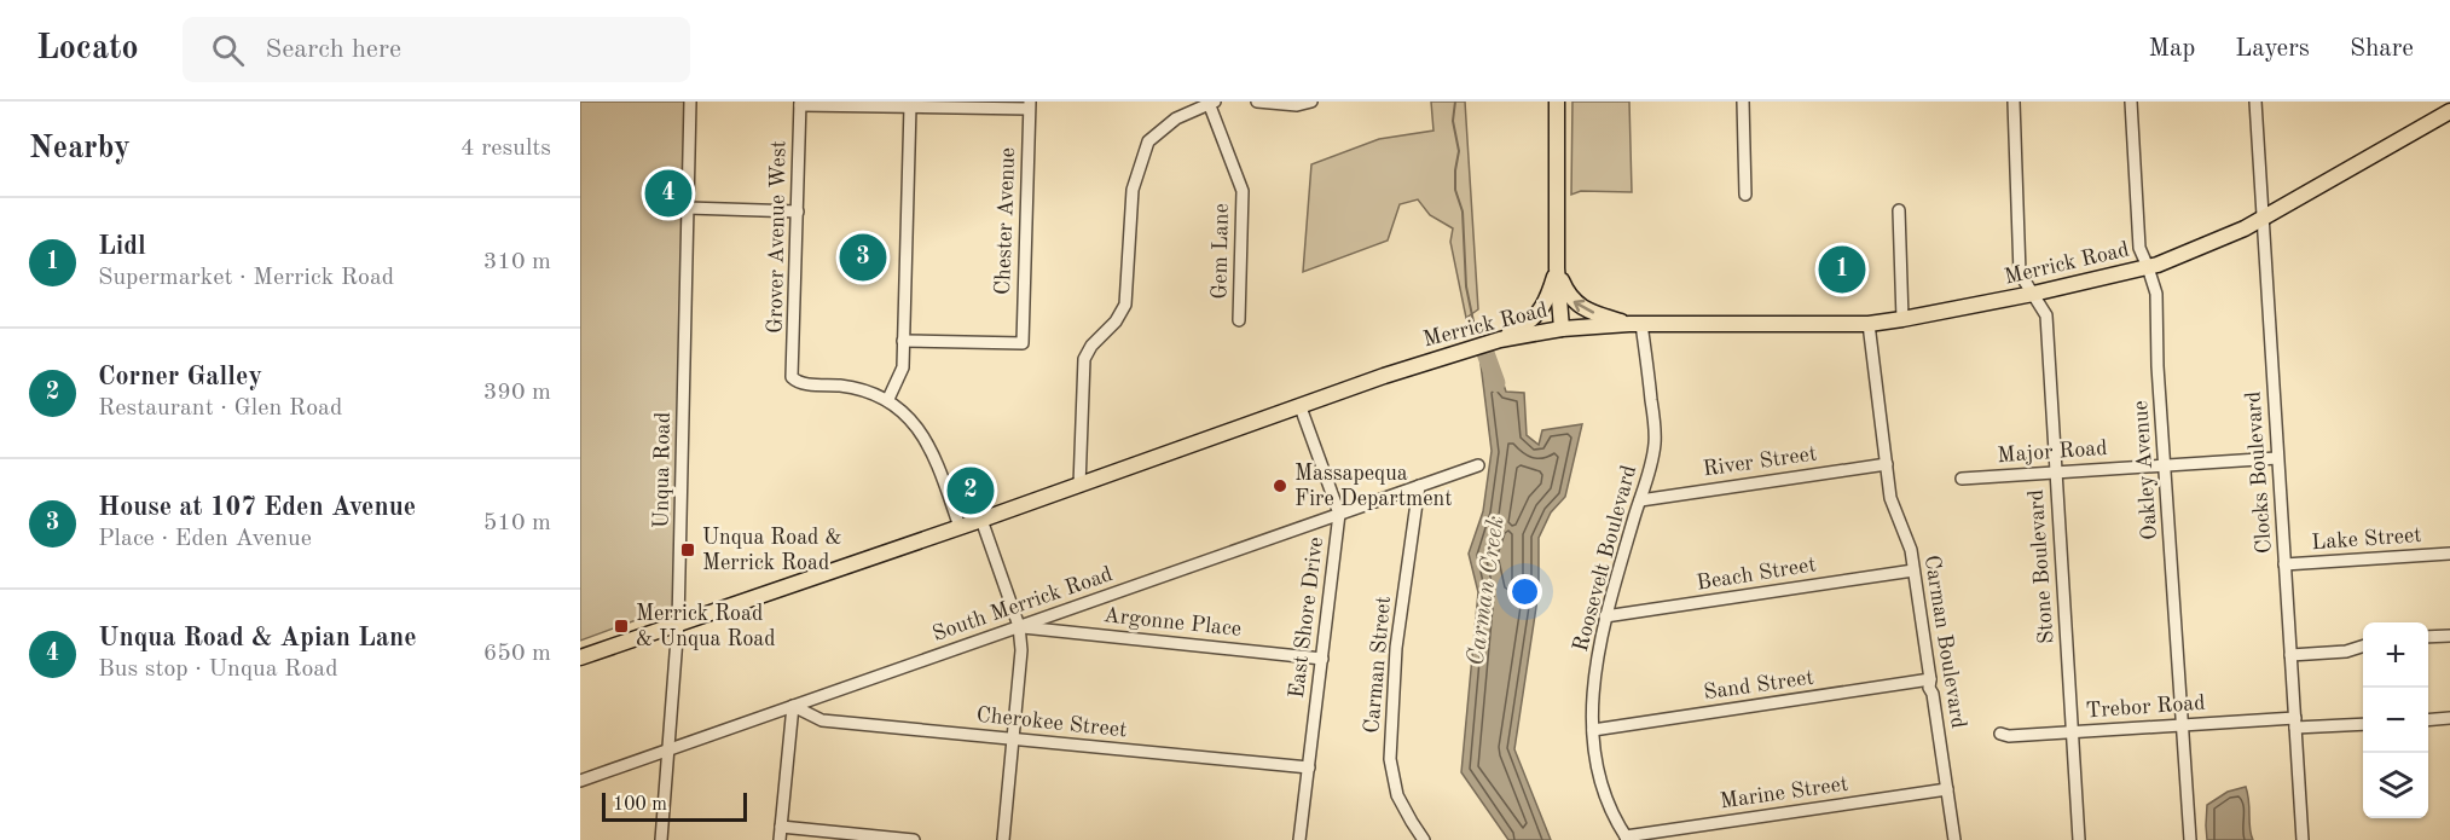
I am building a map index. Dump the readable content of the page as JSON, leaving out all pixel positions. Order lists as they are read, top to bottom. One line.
{"streets":{"main road":["Merrick Road"],"street":["Chester Avenue","Grover Avenue West","Gem Lane","Major Road","River Street","Unqua Road","Oakley Avenue","Clocks Boulevard","Lake Street","Roosevelt Boulevard","Stone Boulevard","Beach Street","South Merrick Road","East Shore Drive","Argonne Place","Carman Boulevard","Carman Street","Sand Street","Trebor Road","Cherokee Street","Marine Street"]},"crossings":[["Merrick Road","Unqua Road"],["Merrick Road","Oakley Avenue"],["Merrick Road","Clocks Boulevard"],["Merrick Road","Roosevelt Boulevard"],["Merrick Road","Stone Boulevard"],["Merrick Road","East Shore Drive"],["Merrick Road","Carman Boulevard"],["Major Road","Oakley Avenue"],["Major Road","Clocks Boulevard"],["Major Road","Stone Boulevard"],["River Street","Roosevelt Boulevard"],["River Street","Carman Boulevard"],["Unqua Road","South Merrick Road"],["Oakley Avenue","Trebor Road"],["Clocks Boulevard","Lake Street"],["Clocks Boulevard","Trebor Road"],["Roosevelt Boulevard","Beach Street"],["Roosevelt Boulevard","Sand Street"],["Roosevelt Boulevard","Marine Street"],["Stone Boulevard","Trebor Road"],["Beach Street","Carman Boulevard"],["South Merrick Road","East Shore Drive"],["South Merrick Road","Argonne Place"],["South Merrick Road","Carman Street"],["South Merrick Road","Cherokee Street"],["East Shore Drive","Argonne Place"],["East Shore Drive","Cherokee Street"],["Carman Boulevard","Sand Street"],["Carman Boulevard","Marine Street"]],"water":["Carman Creek"],"places":{"other":["Massapequa Fire Department"],"transit":["Unqua Road & Merrick Road","Merrick Road & Unqua Road"]},"scale_bar":"100 m","page":{"header":"Locato","search":"Search here","nav":["Map","Layers","Share"],"heading":["Nearby","4 results"],"pins":["4","3","1","2"],"list":[{"mark":"1","name":"Lidl","note":"Supermarket · Merrick Road","value":"310 m"},{"mark":"2","name":"Corner Galley","note":"Restaurant · Glen Road","value":"390 m"},{"mark":"3","name":"House at 107 Eden Avenue","note":"Place · Eden Avenue","value":"510 m"},{"mark":"4","name":"Unqua Road & Apian Lane","note":"Bus stop · Unqua Road","value":"650 m"}],"map_buttons":["+","−"],"scale":"100 m"}}
